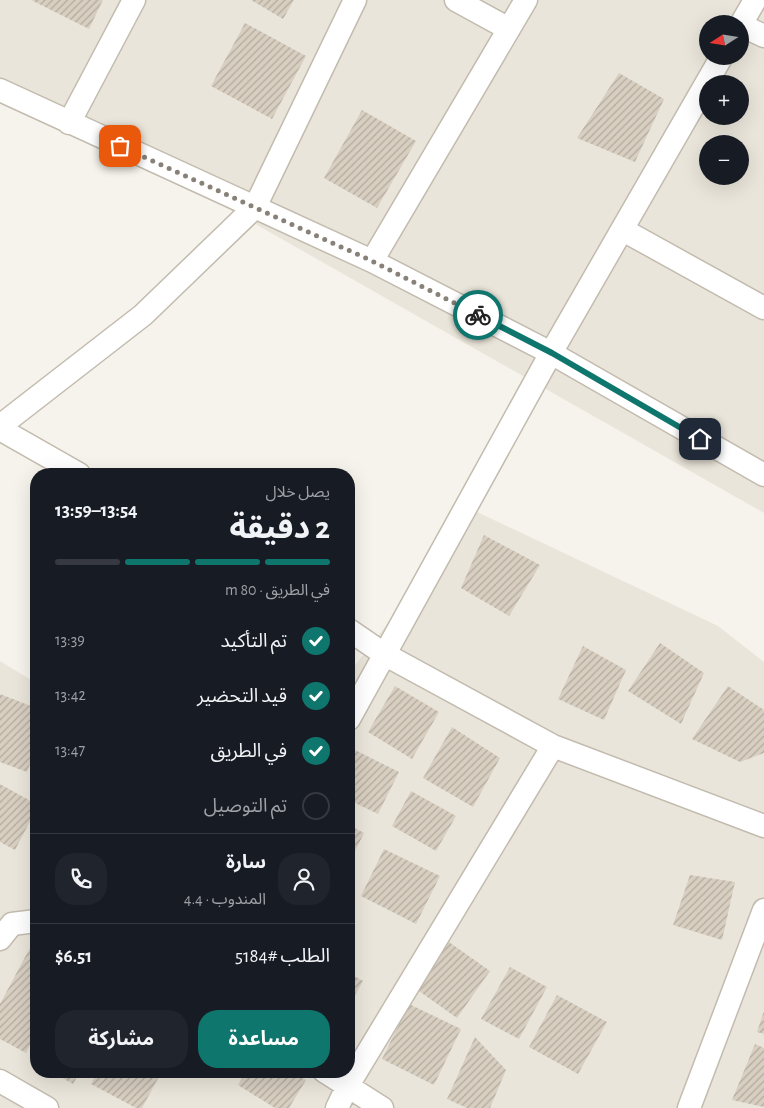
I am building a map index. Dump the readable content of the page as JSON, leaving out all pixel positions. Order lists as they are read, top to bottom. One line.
{"north":"left","page":{"map_buttons":["+","−"],"heading":["2 دقيقة","يصل خلال","13:54–13:59"],"panel":["سارة","المندوب · 4.4","الطلب #5184","$6.51"],"bar":"في الطريق · 80 m","list":[["تم التأكيد","13:39"],["قيد التحضير","13:42"],["في الطريق","13:47"],"تم التوصيل"],"buttons":["مساعدة","مشاركة"]}}
